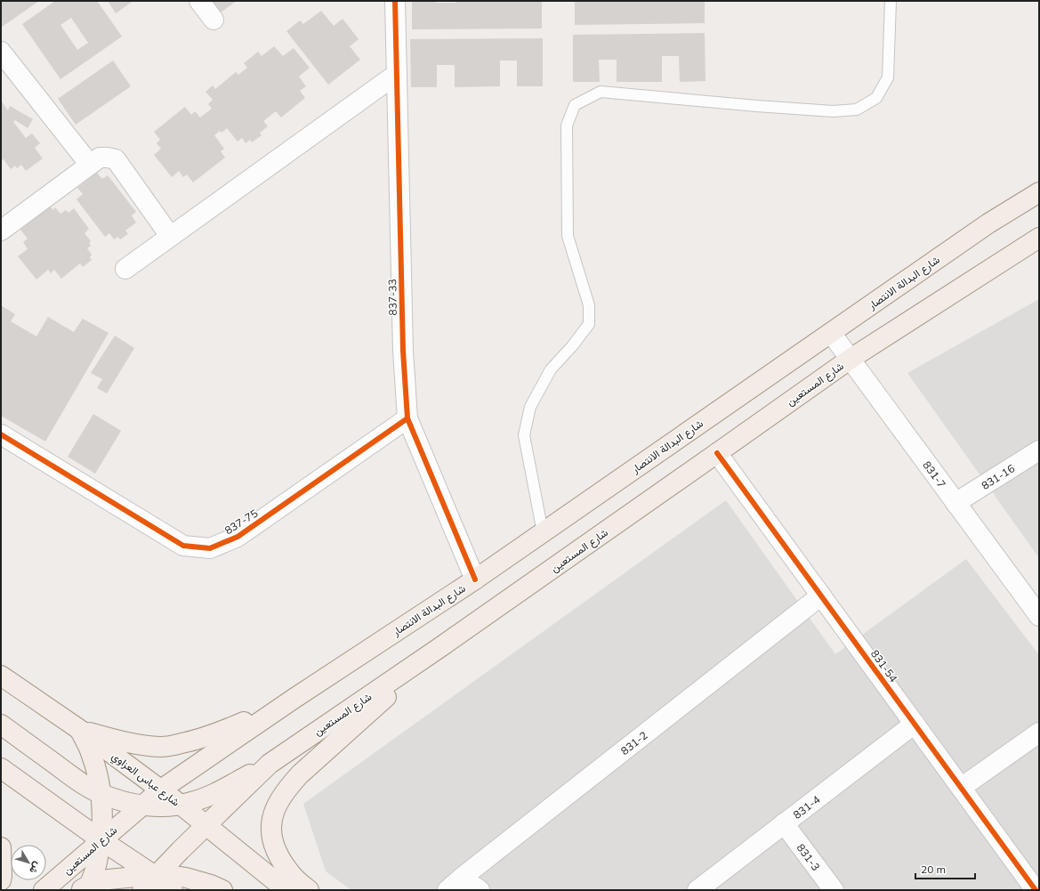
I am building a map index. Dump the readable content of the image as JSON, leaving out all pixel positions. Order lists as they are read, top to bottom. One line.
{"streets":{"main road":["شارع البدالة الانتصار","شارع المستعين","شارع عباس العزاوي"],"street":["837-33","831-7","831-16","837-75","831-54","831-2","831-4","831-3"]},"crossings":[["شارع البدالة الانتصار","837-33"],["شارع البدالة الانتصار","شارع المستعين"],["شارع البدالة الانتصار","831-7"],["837-33","837-75"],["شارع المستعين","831-7"],["شارع المستعين","831-54"],["شارع المستعين","شارع عباس العزاوي"],["831-7","831-16"],["831-54","831-2"],["831-54","831-4"],["831-4","831-3"]],"scale_bar":"20 m","north":"bottom right"}
